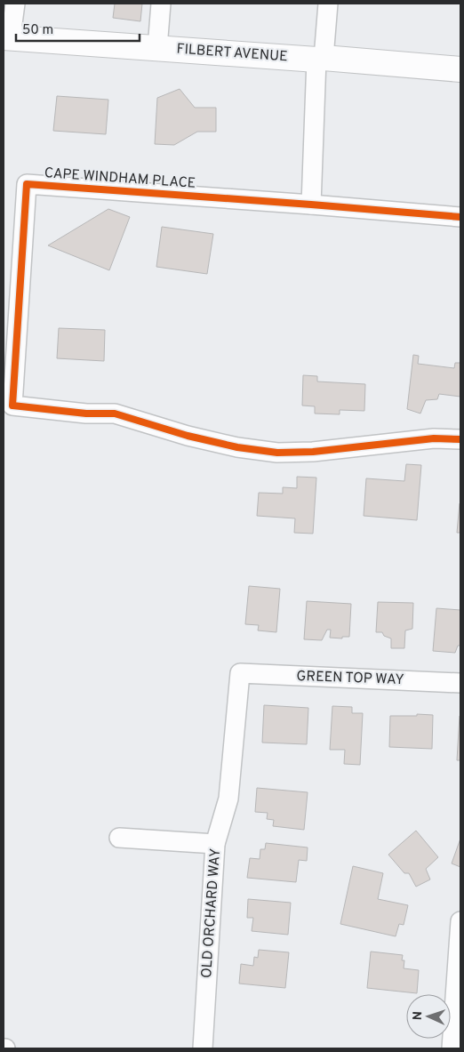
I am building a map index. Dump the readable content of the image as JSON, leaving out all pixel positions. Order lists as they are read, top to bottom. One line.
{"streets":{"street":["FILBERT AVENUE","CAPE WINDHAM PLACE","GREEN TOP WAY","OLD ORCHARD WAY"]},"crossings":[["GREEN TOP WAY","OLD ORCHARD WAY"]],"scale_bar":"50 m","north":"left"}
